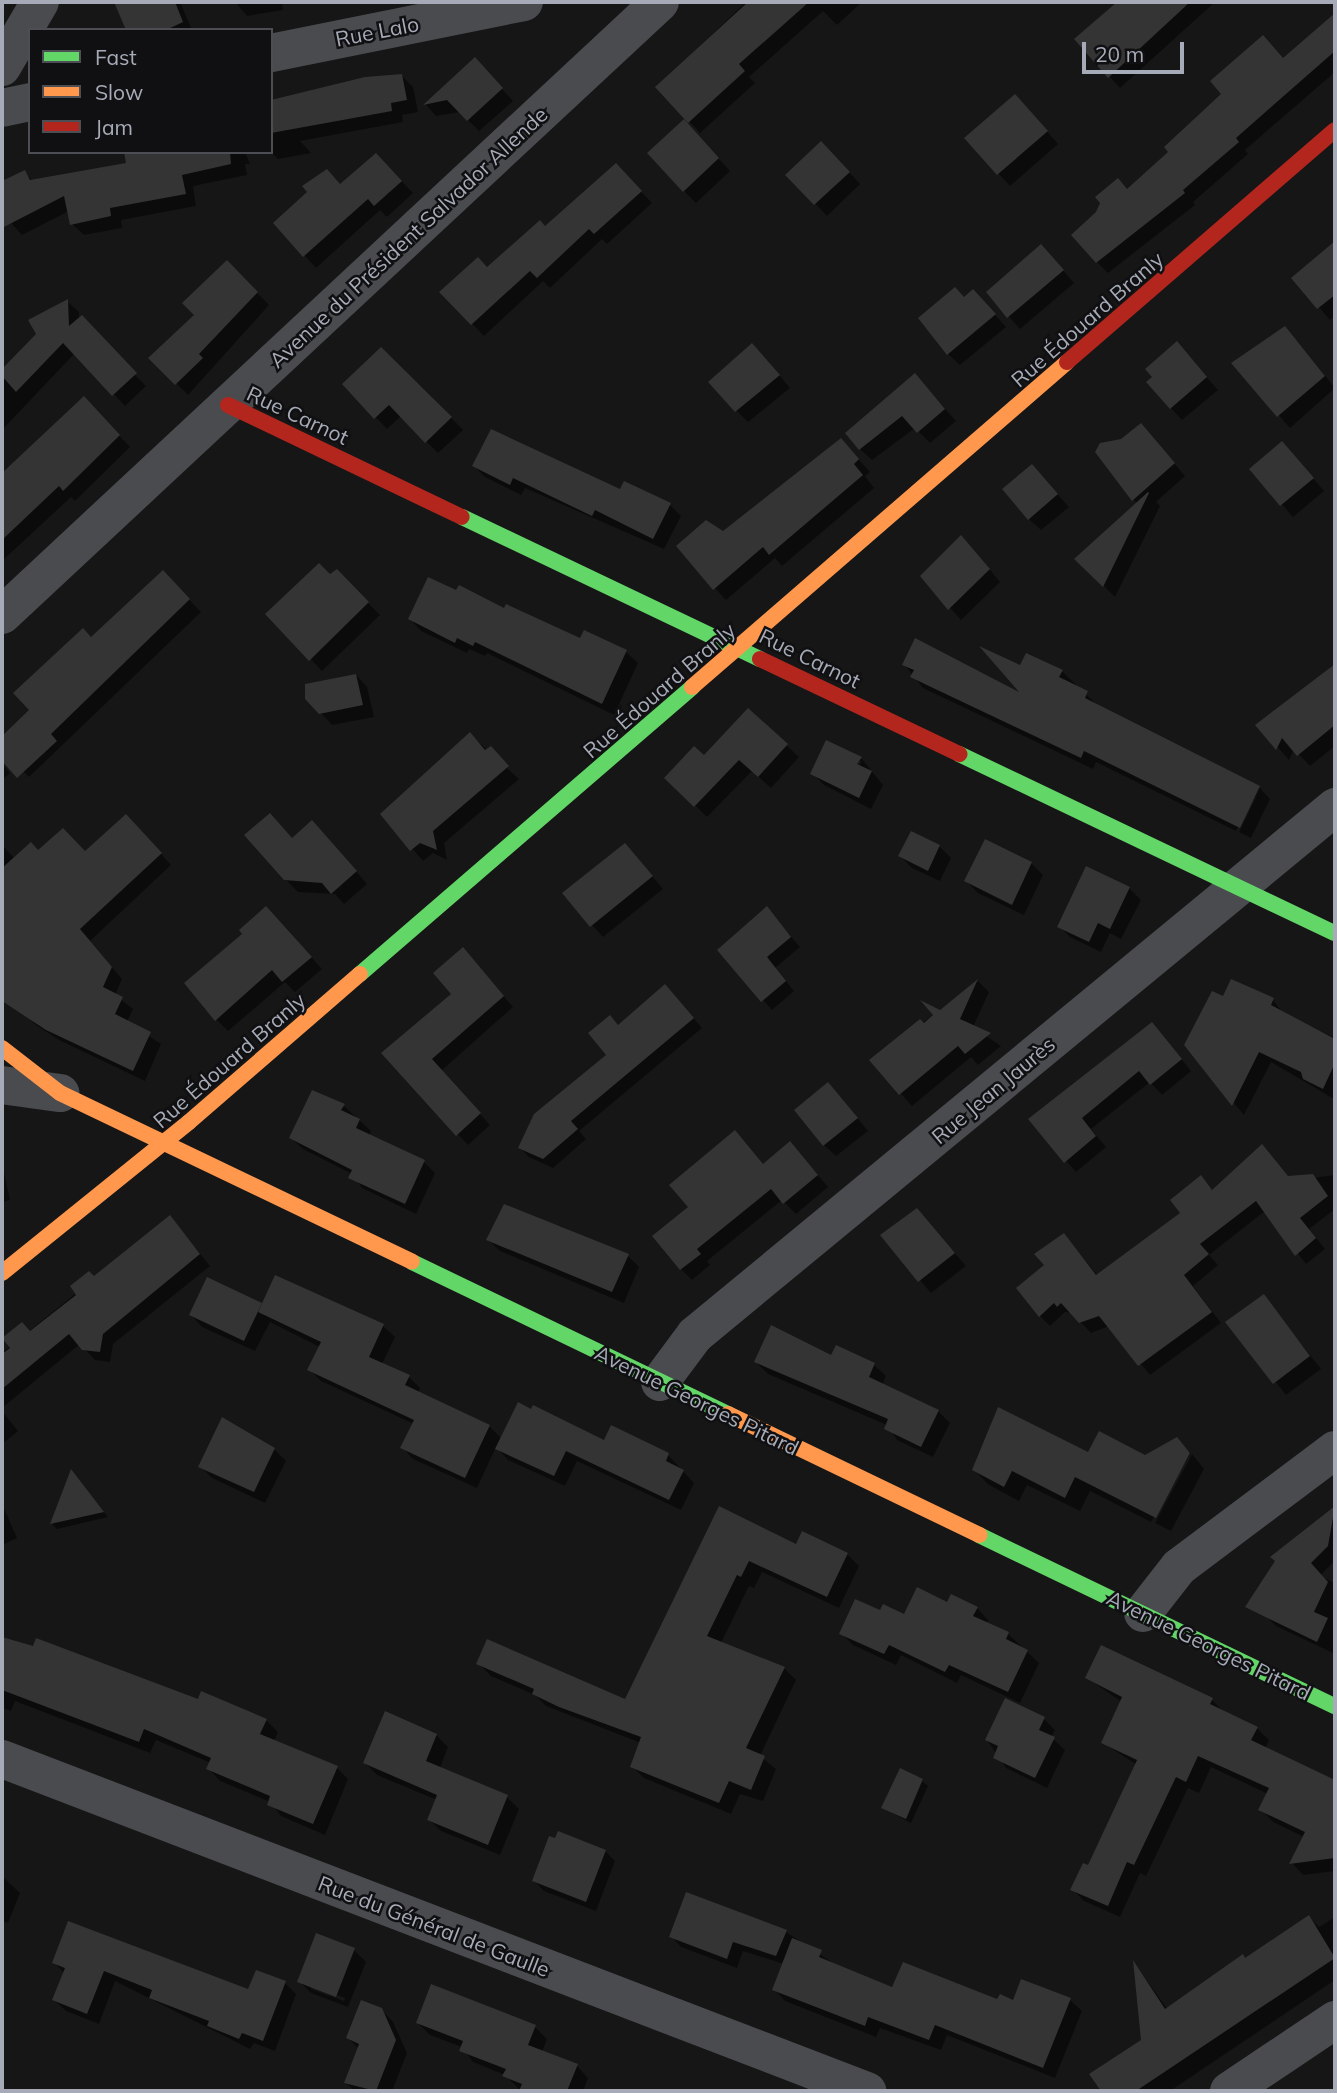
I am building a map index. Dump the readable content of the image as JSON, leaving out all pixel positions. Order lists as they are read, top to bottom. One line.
{"streets":{"street":["Rue Lalo","Avenue du Président Salvador Allende","Rue Édouard Branly","Rue Carnot","Rue Jean Jaurès","Avenue Georges Pitard","Rue du Général de Gaulle"]},"crossings":[["Avenue du Président Salvador Allende","Rue Carnot"],["Rue Édouard Branly","Rue Carnot"],["Rue Édouard Branly","Avenue Georges Pitard"],["Rue Carnot","Rue Jean Jaurès"],["Rue Jean Jaurès","Avenue Georges Pitard"]],"legend":["Fast","Slow","Jam"],"scale_bar":"20 m"}
